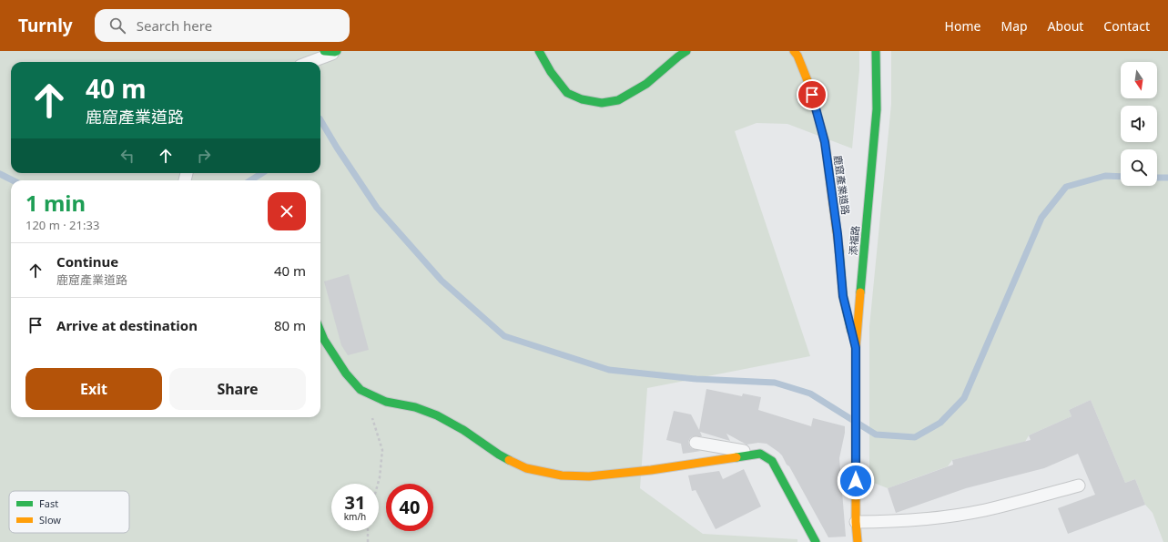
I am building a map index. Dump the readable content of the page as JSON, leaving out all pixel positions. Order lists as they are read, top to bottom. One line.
{"streets":{"street":["鹿窟產業道路","添福路"]},"crossings":[["鹿窟產業道路","添福路"]],"legend":["Fast","Slow"],"north":"bottom","page":{"header":"Turnly","search":"Search here","nav":["Home","Map","About","Contact"],"turn":["40 m","鹿窟產業道路"],"heading":["1 min","120 m · 21:33"],"list":[{"name":"Continue","note":"鹿窟產業道路","value":"40 m"},{"name":"Arrive at destination","value":"80 m"}],"buttons":["Exit","Share"],"speed":"31 km/h","limit":"40"}}
